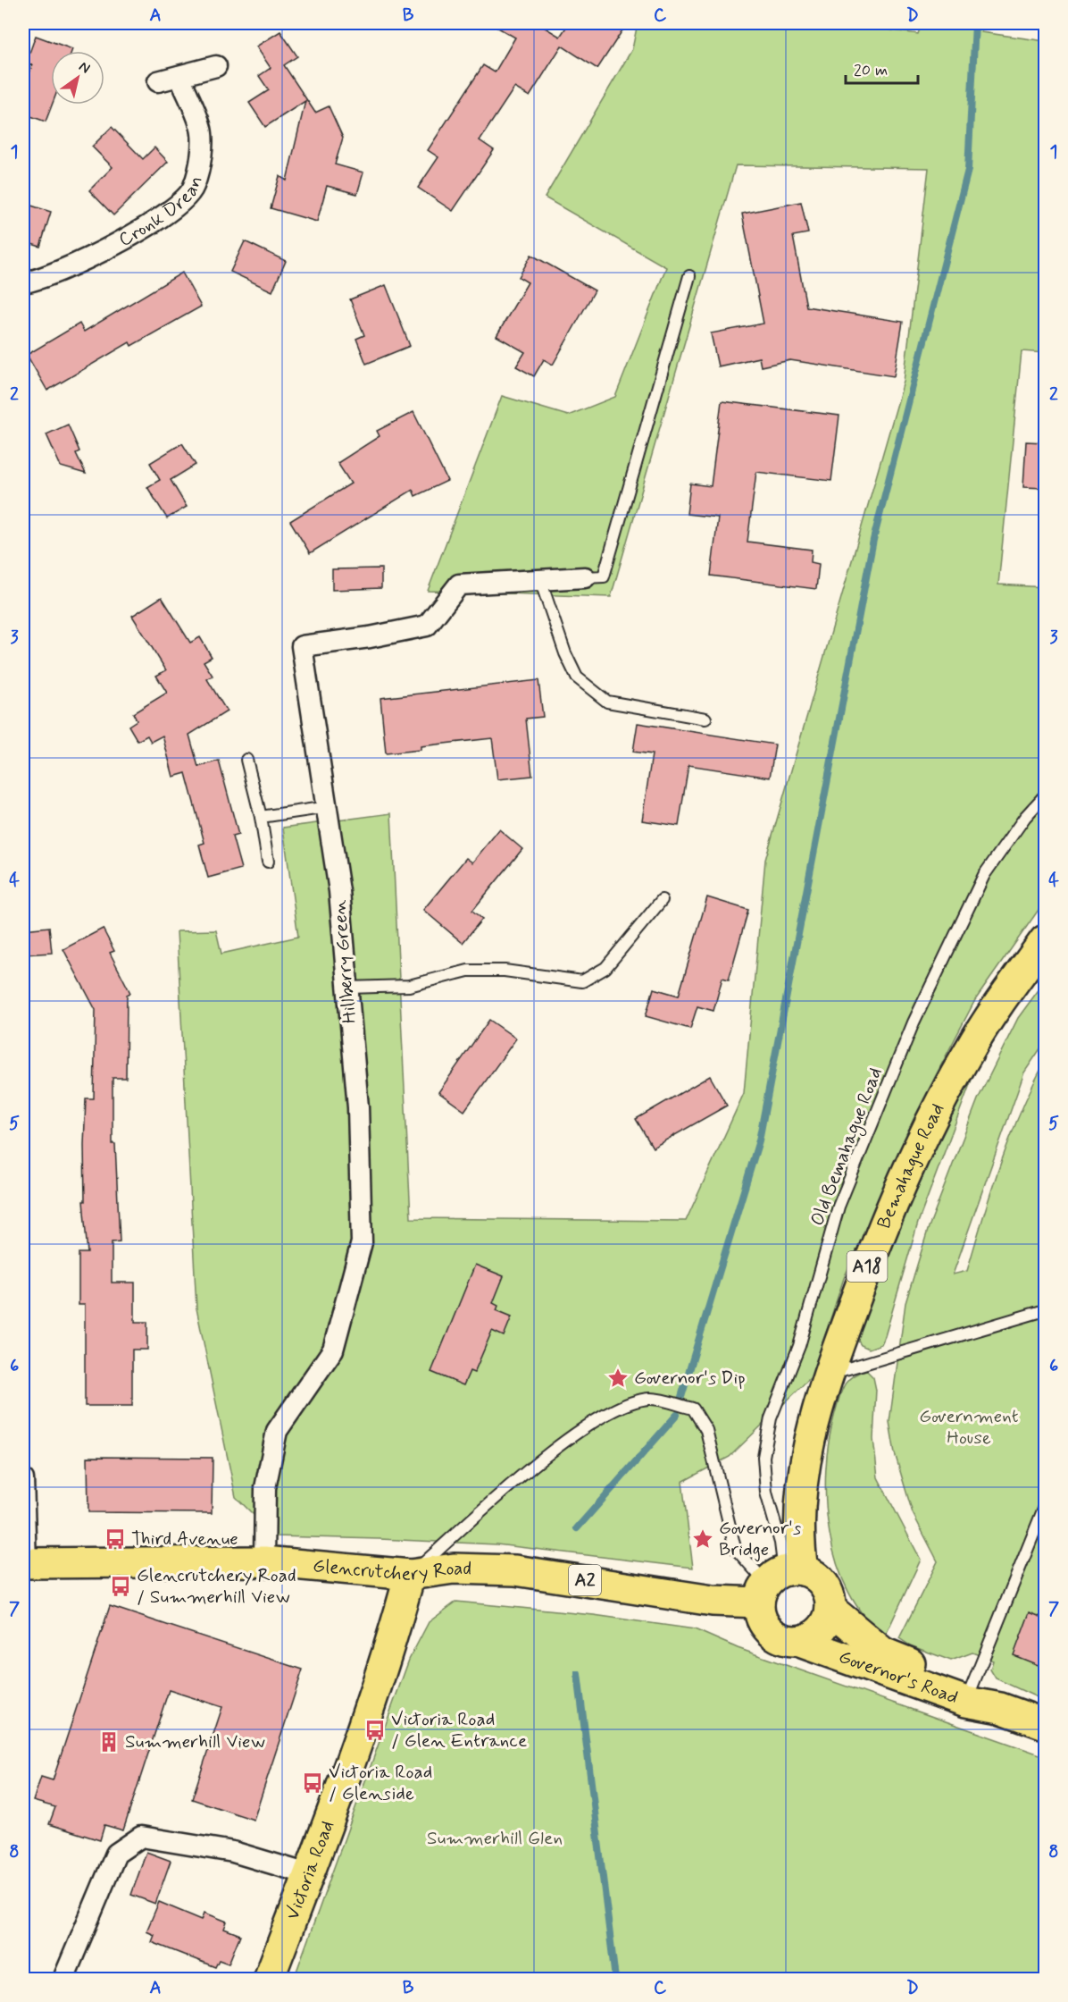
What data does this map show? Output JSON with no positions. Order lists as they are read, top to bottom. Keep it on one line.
{"streets":{"main road":["Bemahague Road","A18","Glencrutchery Road","A2","Governor's Road","Victoria Road"],"street":["Cronk Drean","Hillberry Green"],"lane":["Old Bemahague Road"]},"crossings":[["Hillberry Green","Glencrutchery Road"],["Old Bemahague Road","Bemahague Road"],["Old Bemahague Road","Glencrutchery Road"],["Old Bemahague Road","Governor's Road"],["Bemahague Road","Glencrutchery Road"],["Bemahague Road","Governor's Road"],["Glencrutchery Road","Governor's Road"],["Glencrutchery Road","Victoria Road"]],"parks":["Government House","Summerhill Glen"],"places":{"place":["Governor's Dip","Governor's Bridge"],"bus stop":["Third Avenue","Glencrutchery Road / Summerhill View","Victoria Road / Glen Entrance","Victoria Road / Glenside"],"building":["Summerhill View"]},"scale_bar":"20 m","north":"top right","grid":{"columns":["A","B","C","D"],"rows":["1","2","3","4","5","6","7","8"]}}
